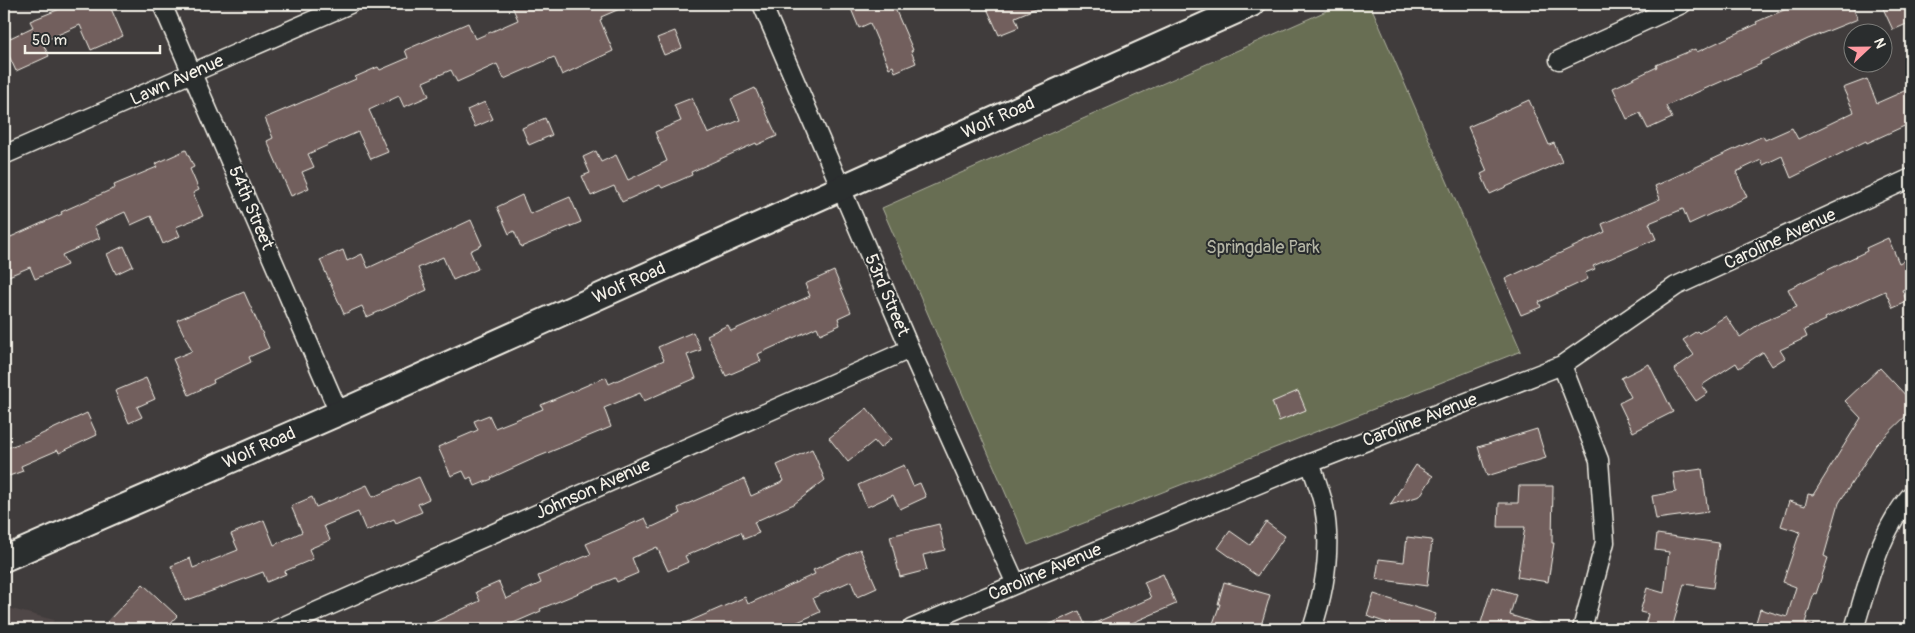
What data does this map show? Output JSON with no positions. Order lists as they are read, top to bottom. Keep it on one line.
{"streets":{"main road":["Wolf Road"],"street":["Lawn Avenue","54th Street","Caroline Avenue","53rd Street","Johnson Avenue"]},"crossings":[["Lawn Avenue","54th Street"],["Wolf Road","54th Street"],["Wolf Road","53rd Street"],["Caroline Avenue","53rd Street"],["53rd Street","Johnson Avenue"]],"parks":["Springdale Park"],"scale_bar":"50 m","north":"right"}
